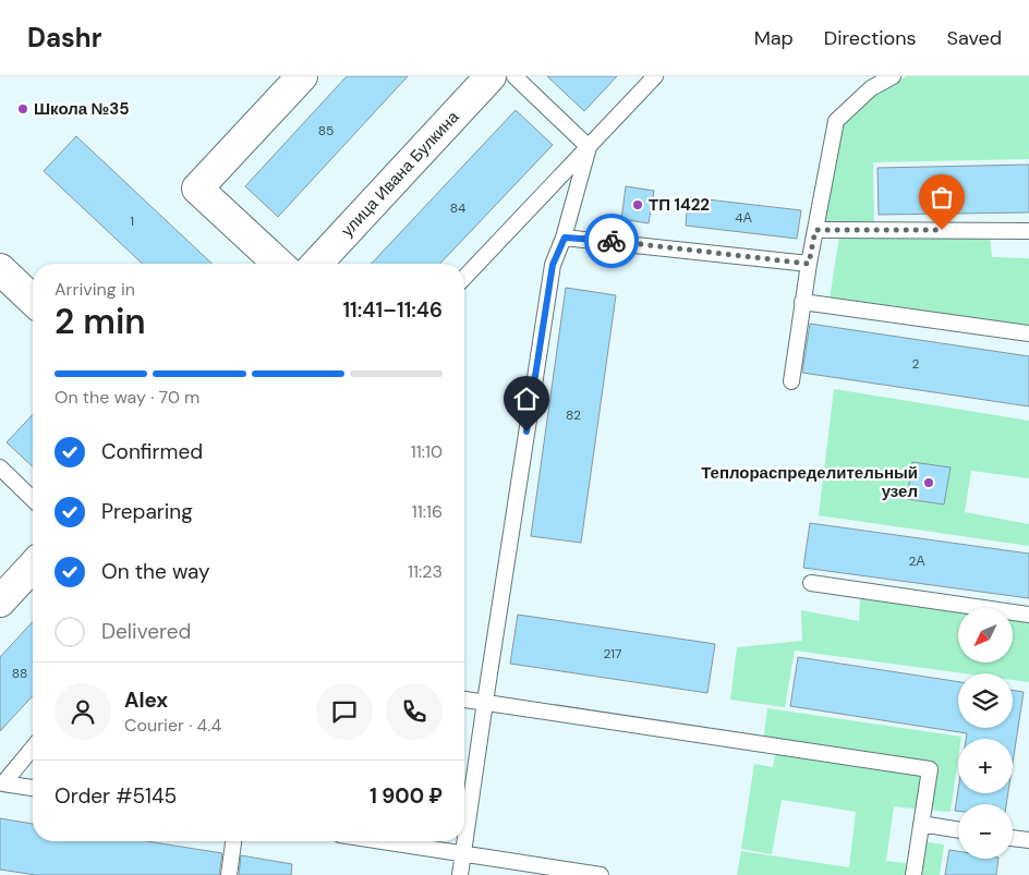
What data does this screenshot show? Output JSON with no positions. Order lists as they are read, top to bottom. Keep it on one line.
{"streets":{"street":["улица Ивана Булкина"]},"places":["Школа №35","ТП 1422","Теплораспределительный узел"],"house_numbers":["85","84","4А","1","2","82","2А","217","88"],"north":"bottom left","page":{"header":"Dashr","nav":["Map","Directions","Saved"],"heading":["2 min","Arriving in","11:41–11:46"],"panel":["Alex","Courier · 4.4","Order #5145","1 900 ₽"],"bar":"On the way · 70 m","list":[["Confirmed","11:10"],["Preparing","11:16"],["On the way","11:23"],"Delivered"],"map_buttons":["+","−"]}}
